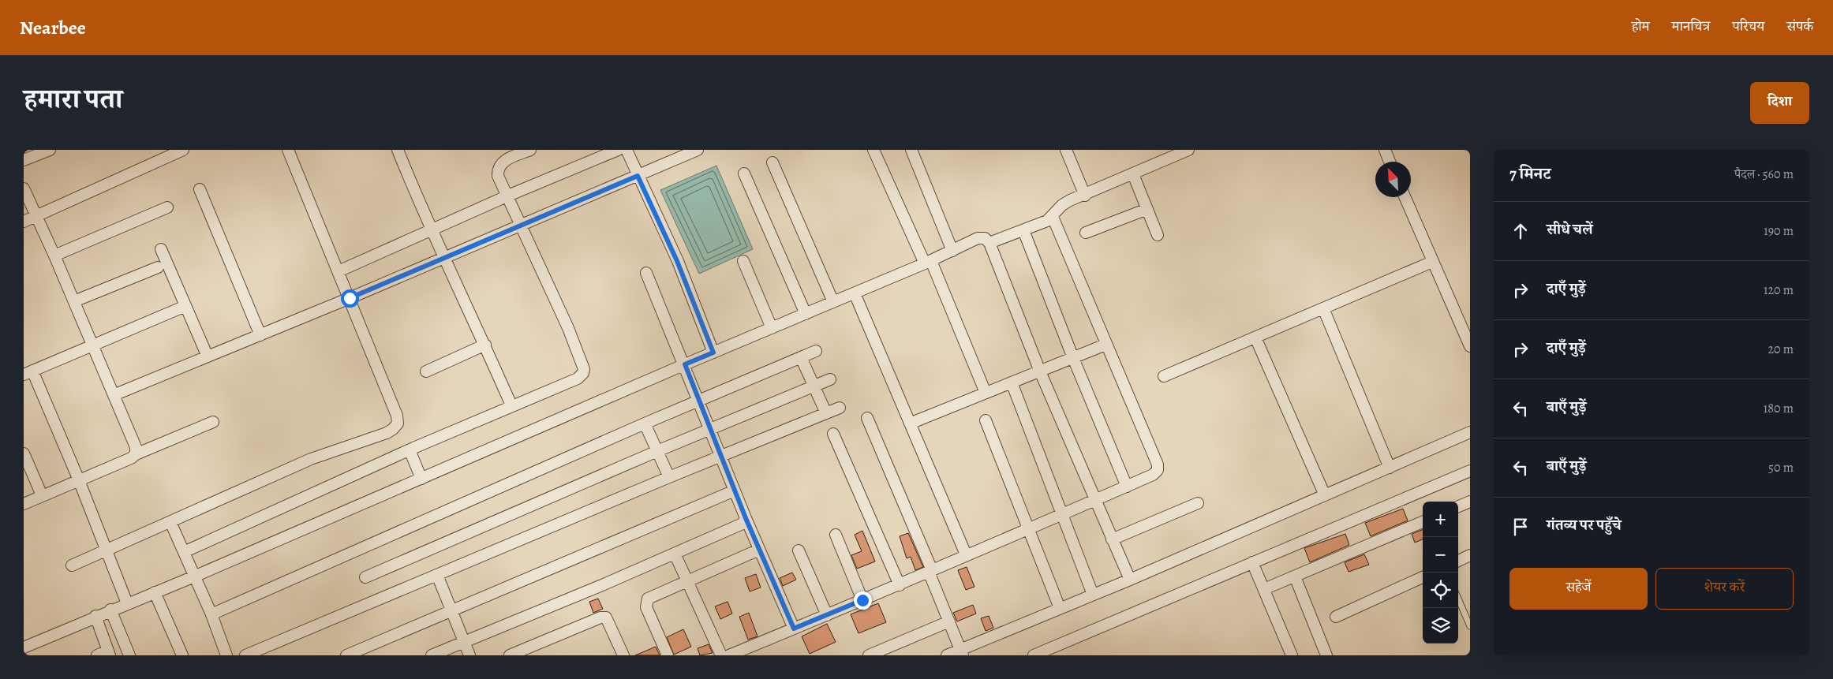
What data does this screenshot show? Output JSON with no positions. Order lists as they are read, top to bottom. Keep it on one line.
{"north":"top left","page":{"header":"Nearbee","nav":["होम","मानचित्र","परिचय","संपर्क"],"title":"हमारा पता","buttons":["दिशा",["सहेजें","शेयर करें"]],"heading":["7 मिनट","पैदल · 560 m"],"list":[["सीधे चलें","190 m"],["दाएँ मुड़ें","120 m"],["दाएँ मुड़ें","20 m"],["बाएँ मुड़ें","180 m"],["बाएँ मुड़ें","50 m"],"गंतव्य पर पहुँचे"],"map_buttons":["+","−"]}}
